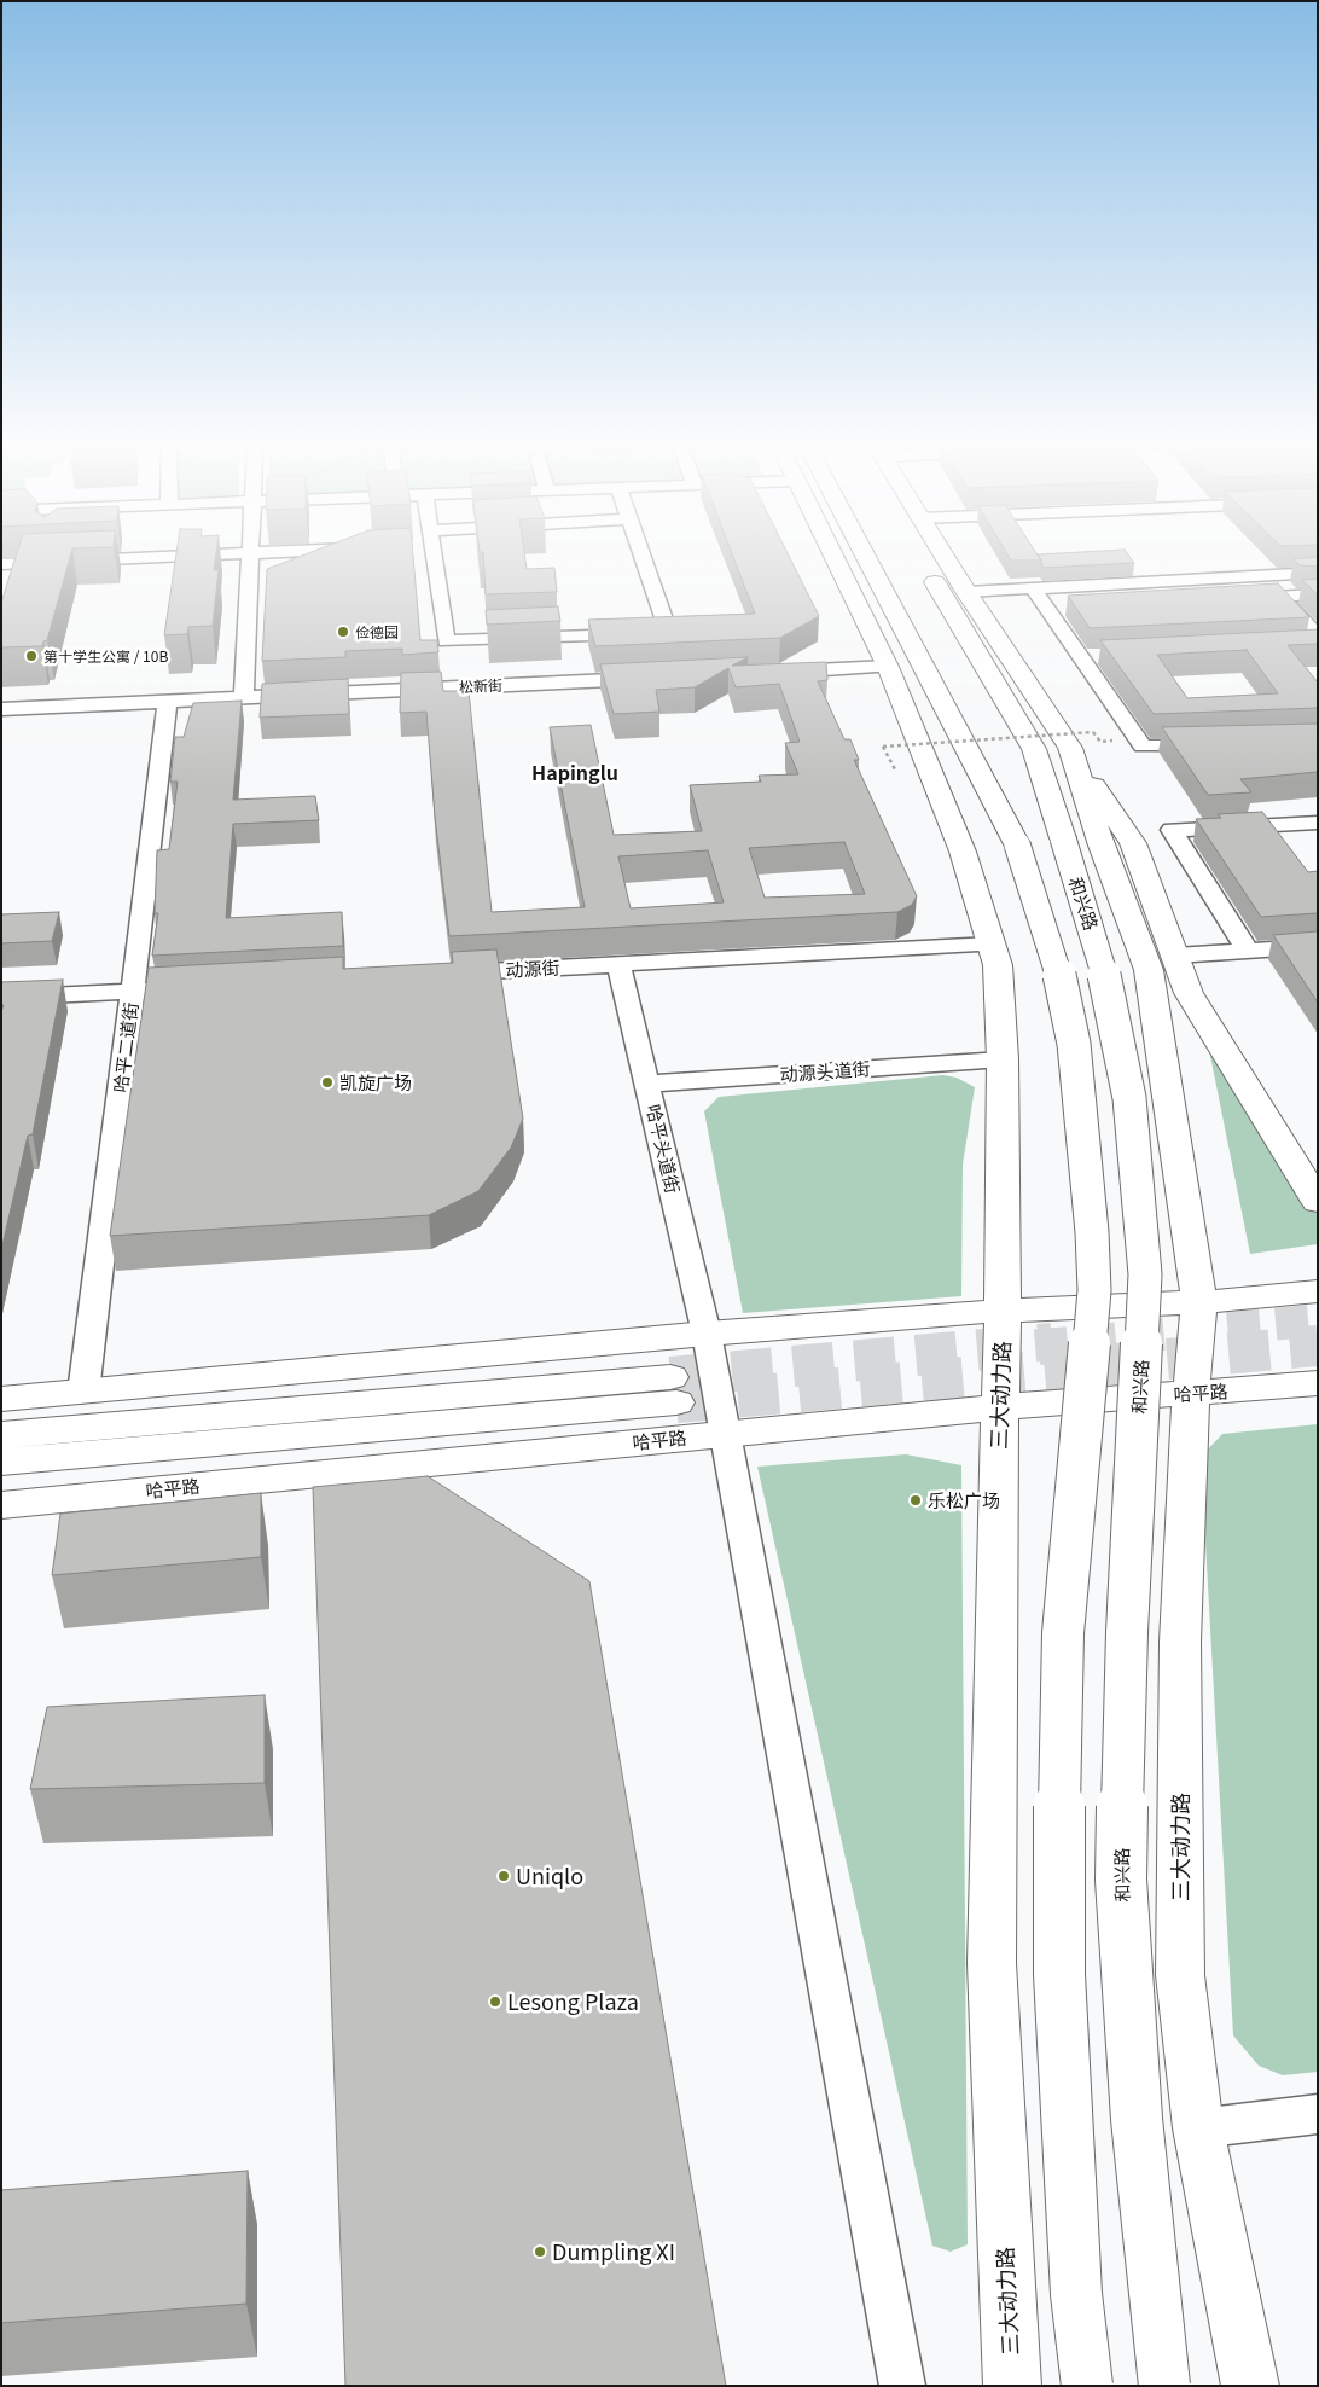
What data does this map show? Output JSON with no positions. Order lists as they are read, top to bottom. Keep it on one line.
{"streets":{"highway":["和兴路","哈平路","三大动力路"],"street":["松新街","动源街","哈平二道街","动源头道街","哈平头道街"]},"crossings":[["松新街","哈平二道街"],["和兴路","三大动力路"],["动源街","哈平头道街"],["动源头道街","哈平头道街"],["哈平头道街","哈平路"],["哈平路","三大动力路"]],"districts":["Hapinglu"],"places":["俭德园","第十学生公寓 / 10B","凯旋广场","乐松广场","Uniqlo","Lesong Plaza","Dumpling XI"]}
